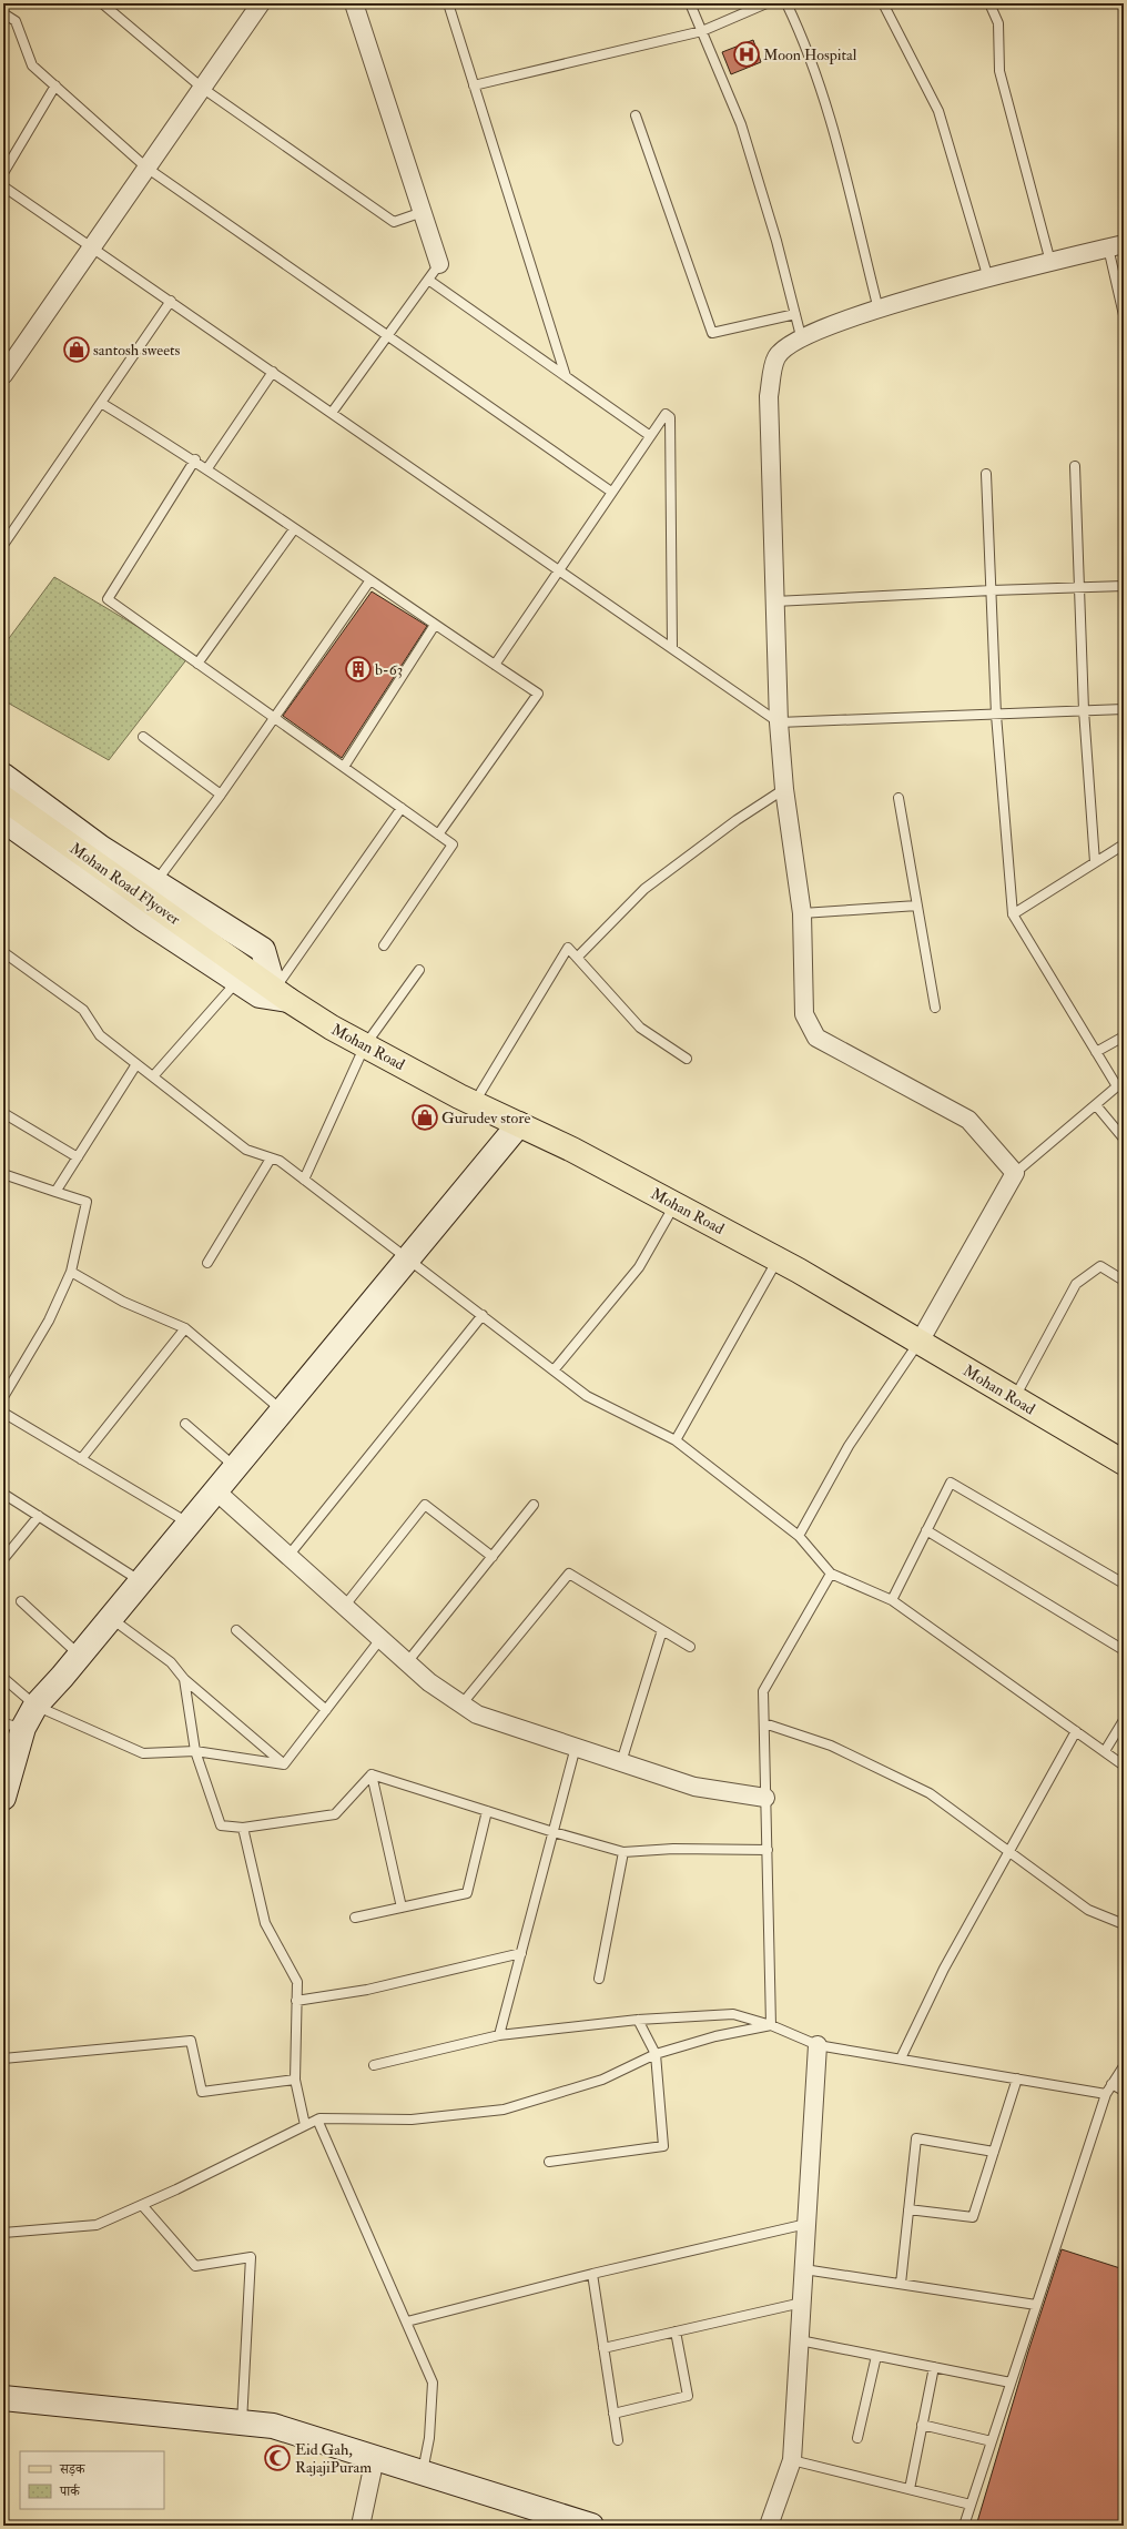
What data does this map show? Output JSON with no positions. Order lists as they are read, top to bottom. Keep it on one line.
{"streets":{"main road":["Mohan Road Flyover","Mohan Road"]},"crossings":[["Mohan Road Flyover","Mohan Road"]],"places":{"hospital":["Moon Hospital"],"shop":["santosh sweets","Gurudev store"],"building":["b-63"],"mosque":["Eid Gah, RajajiPuram"]},"legend":["सड़क","पार्क"]}
